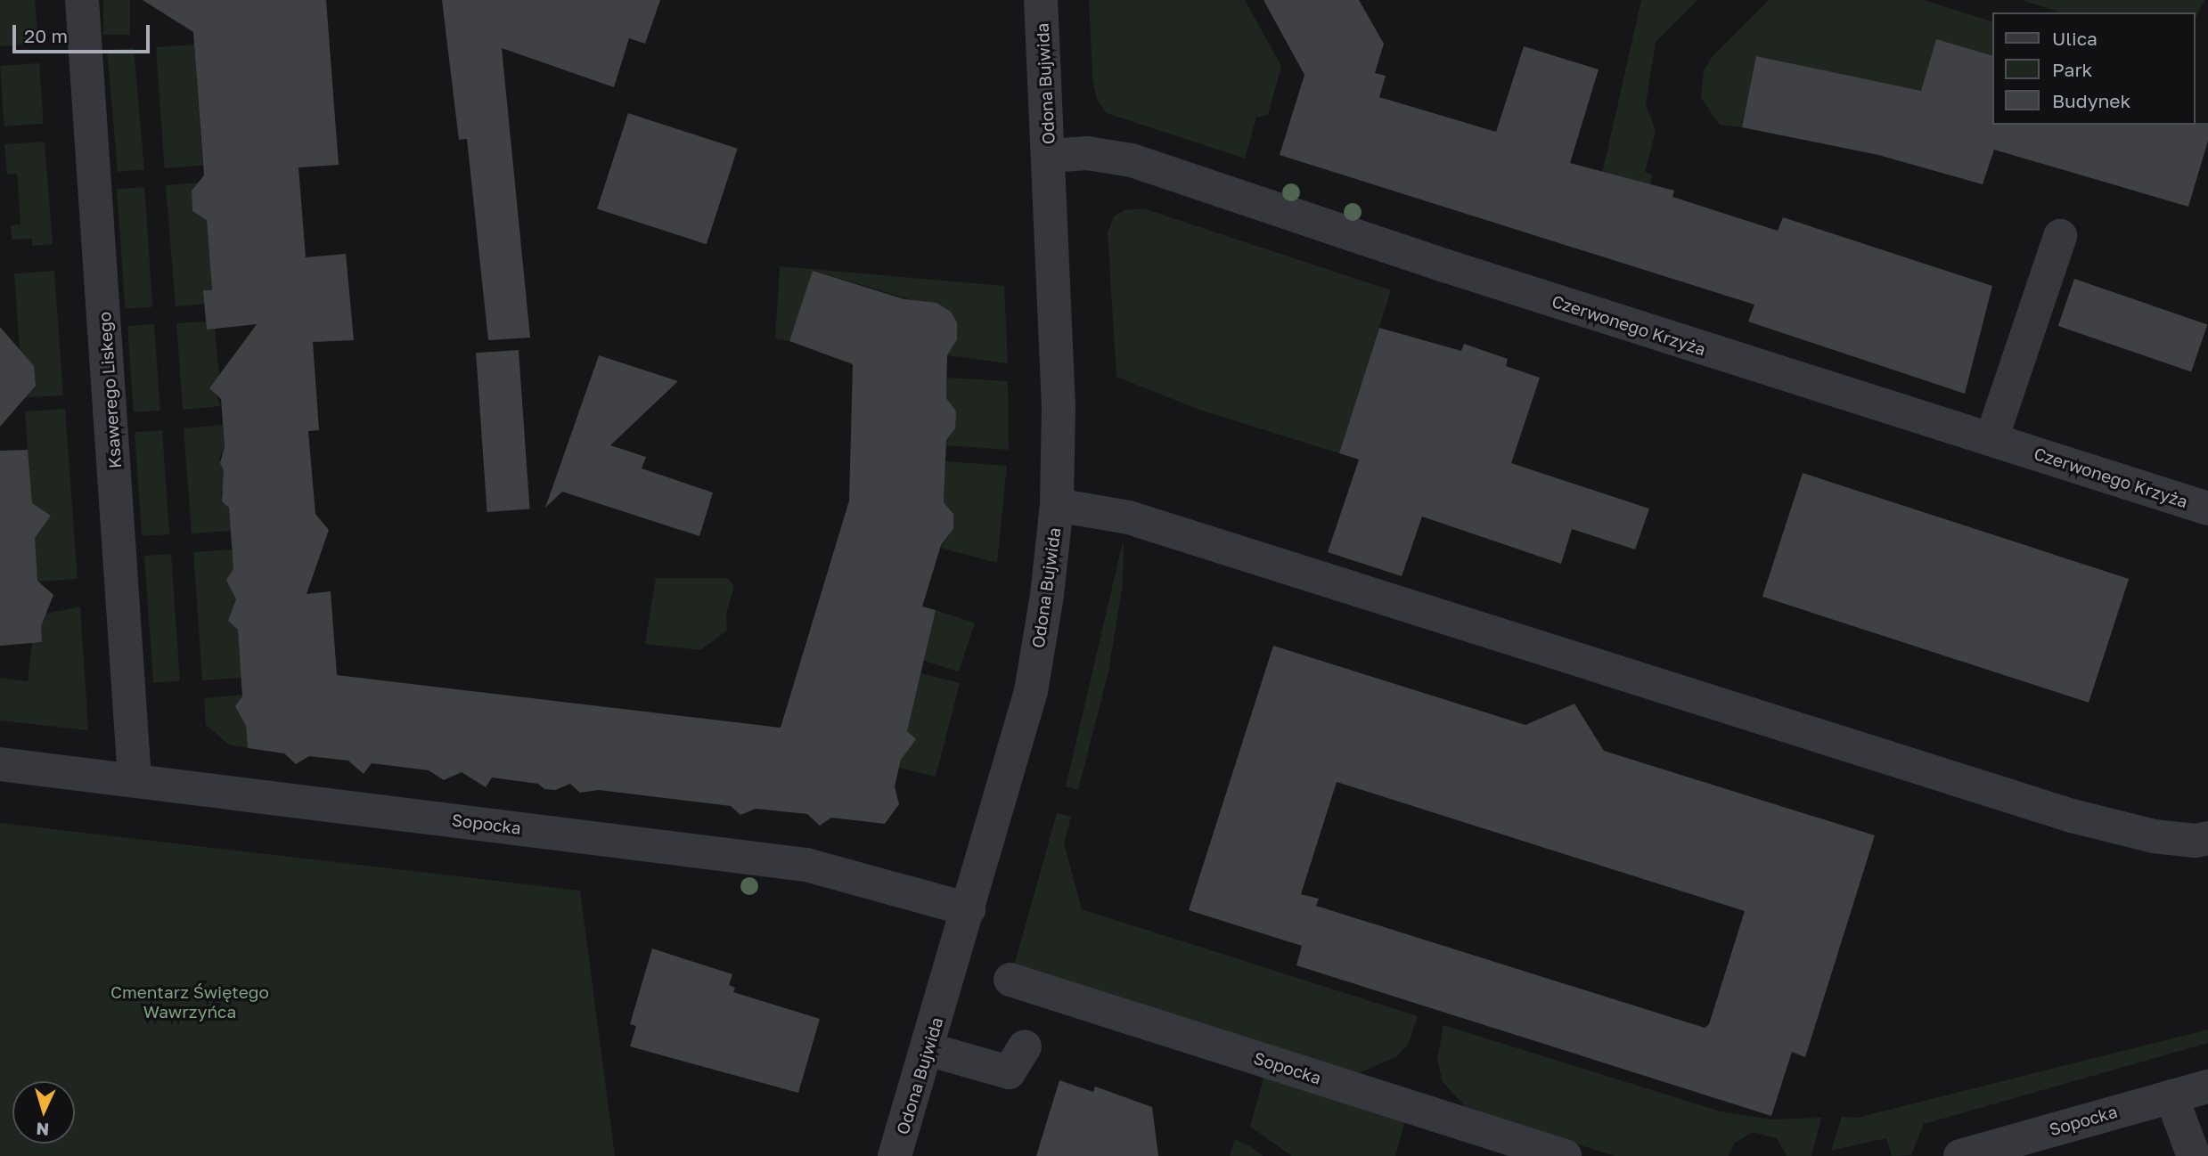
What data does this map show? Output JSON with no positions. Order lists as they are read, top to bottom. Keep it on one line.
{"streets":{"street":["Odona Bujwida","Czerwonego Krzyża","Ksawerego Liskego","Sopocka"]},"crossings":[["Odona Bujwida","Czerwonego Krzyża"],["Odona Bujwida","Sopocka"],["Ksawerego Liskego","Sopocka"]],"parks":["Cmentarz Świętego Wawrzyńca"],"legend":["Ulica","Park","Budynek"],"scale_bar":"20 m","north":"bottom"}
